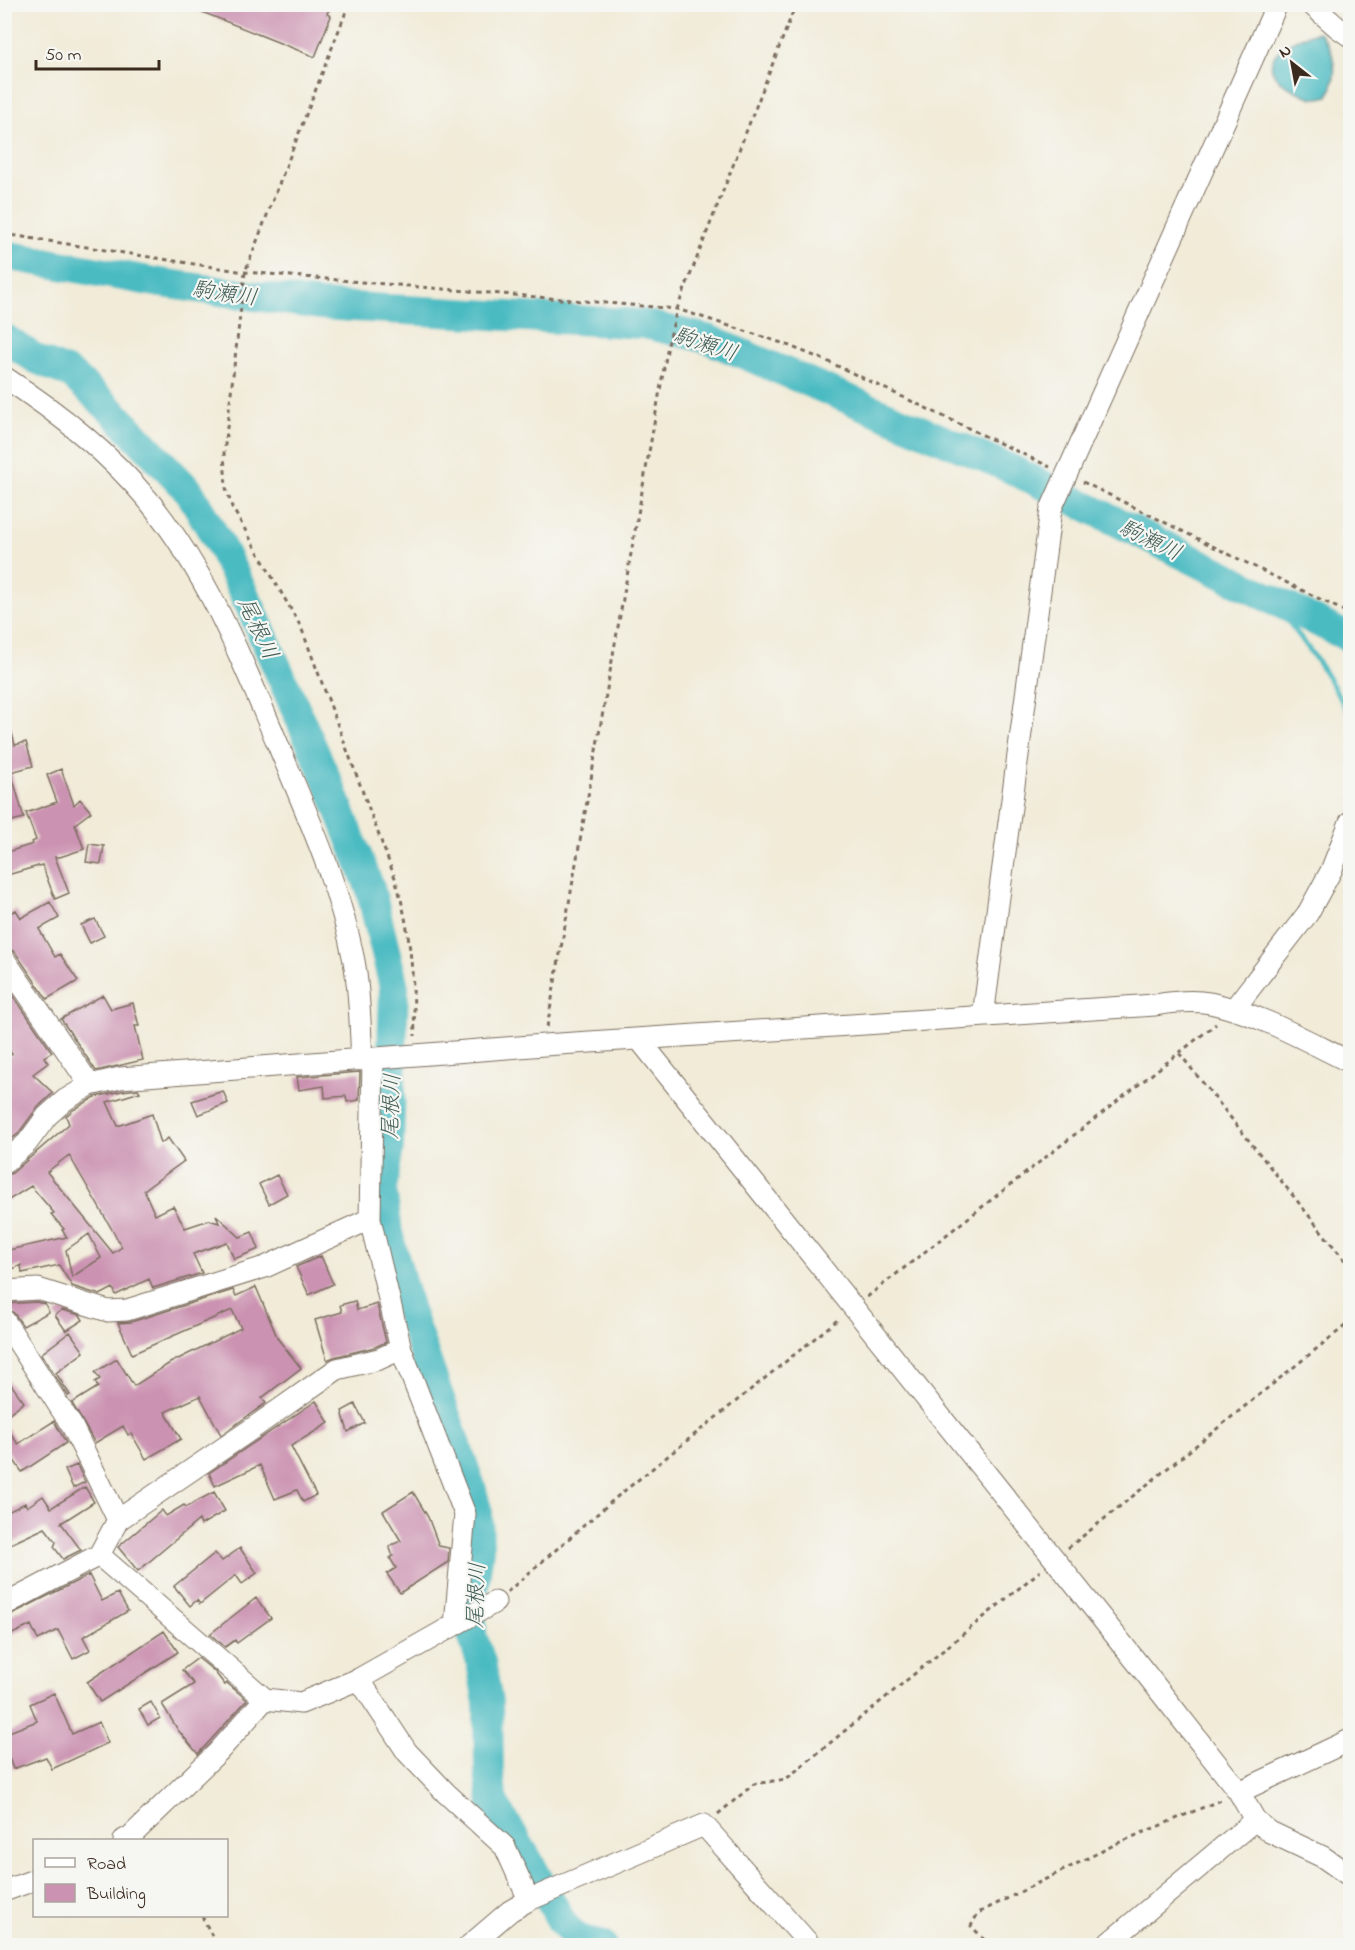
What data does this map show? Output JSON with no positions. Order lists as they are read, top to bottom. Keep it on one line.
{"water":["駒瀬川","尾根川"],"legend":["Road","Building"],"scale_bar":"50 m","north":"top left"}
